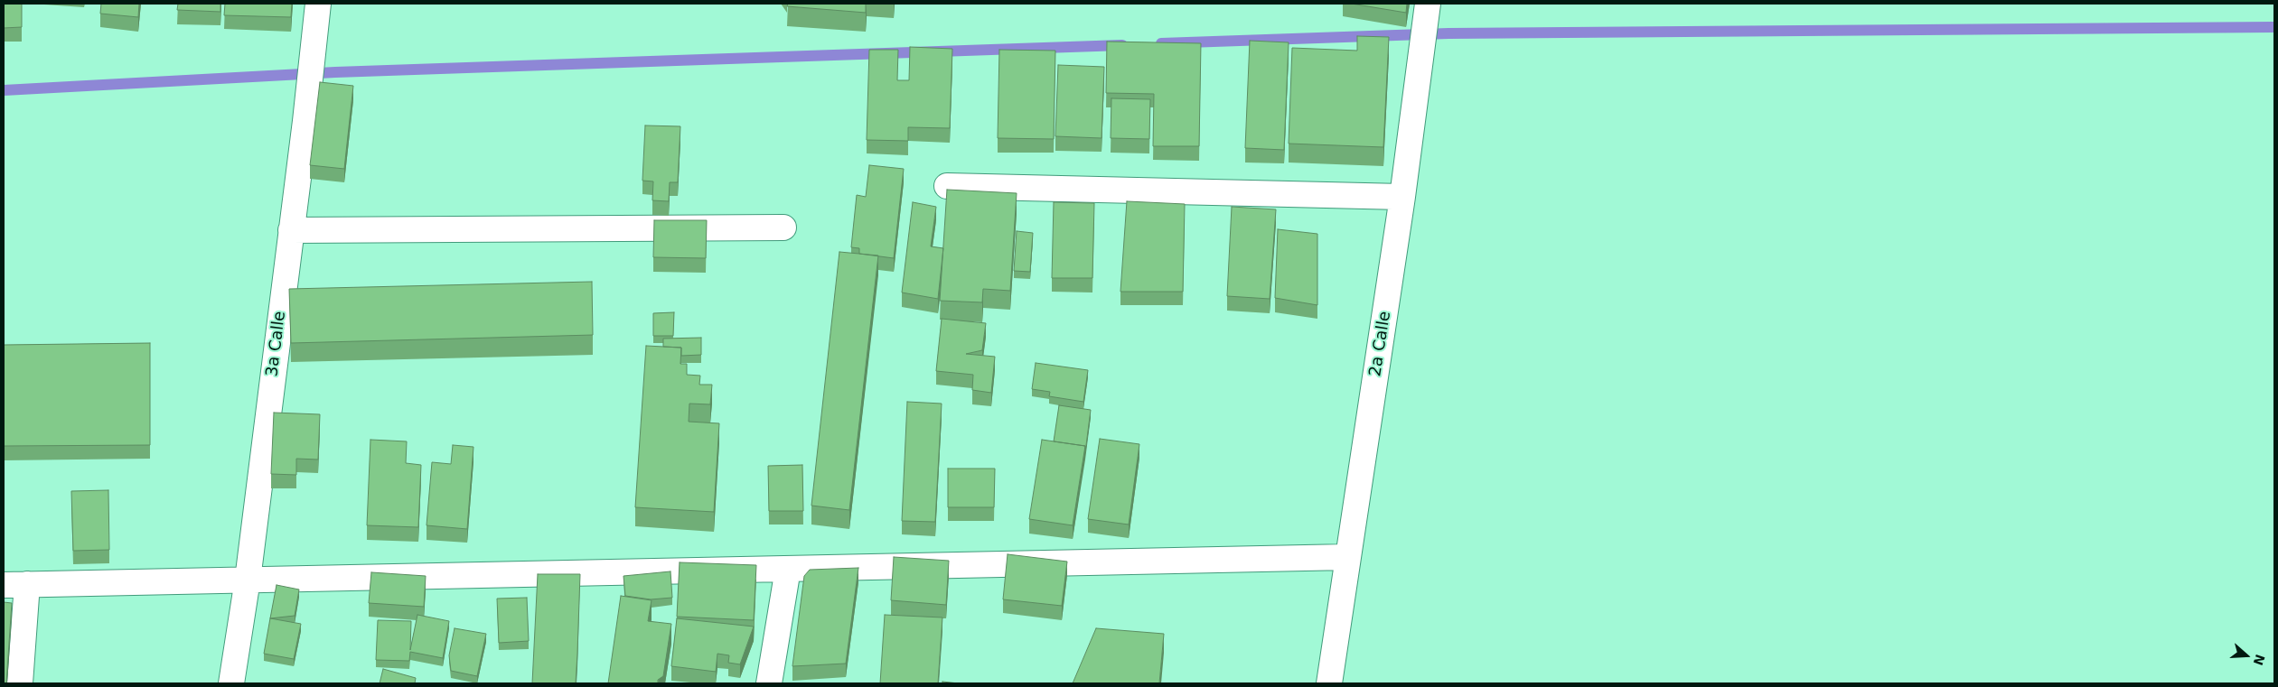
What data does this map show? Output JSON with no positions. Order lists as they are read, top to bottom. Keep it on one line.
{"streets":{"street":["3a Calle","2a Calle"]},"north":"right"}
